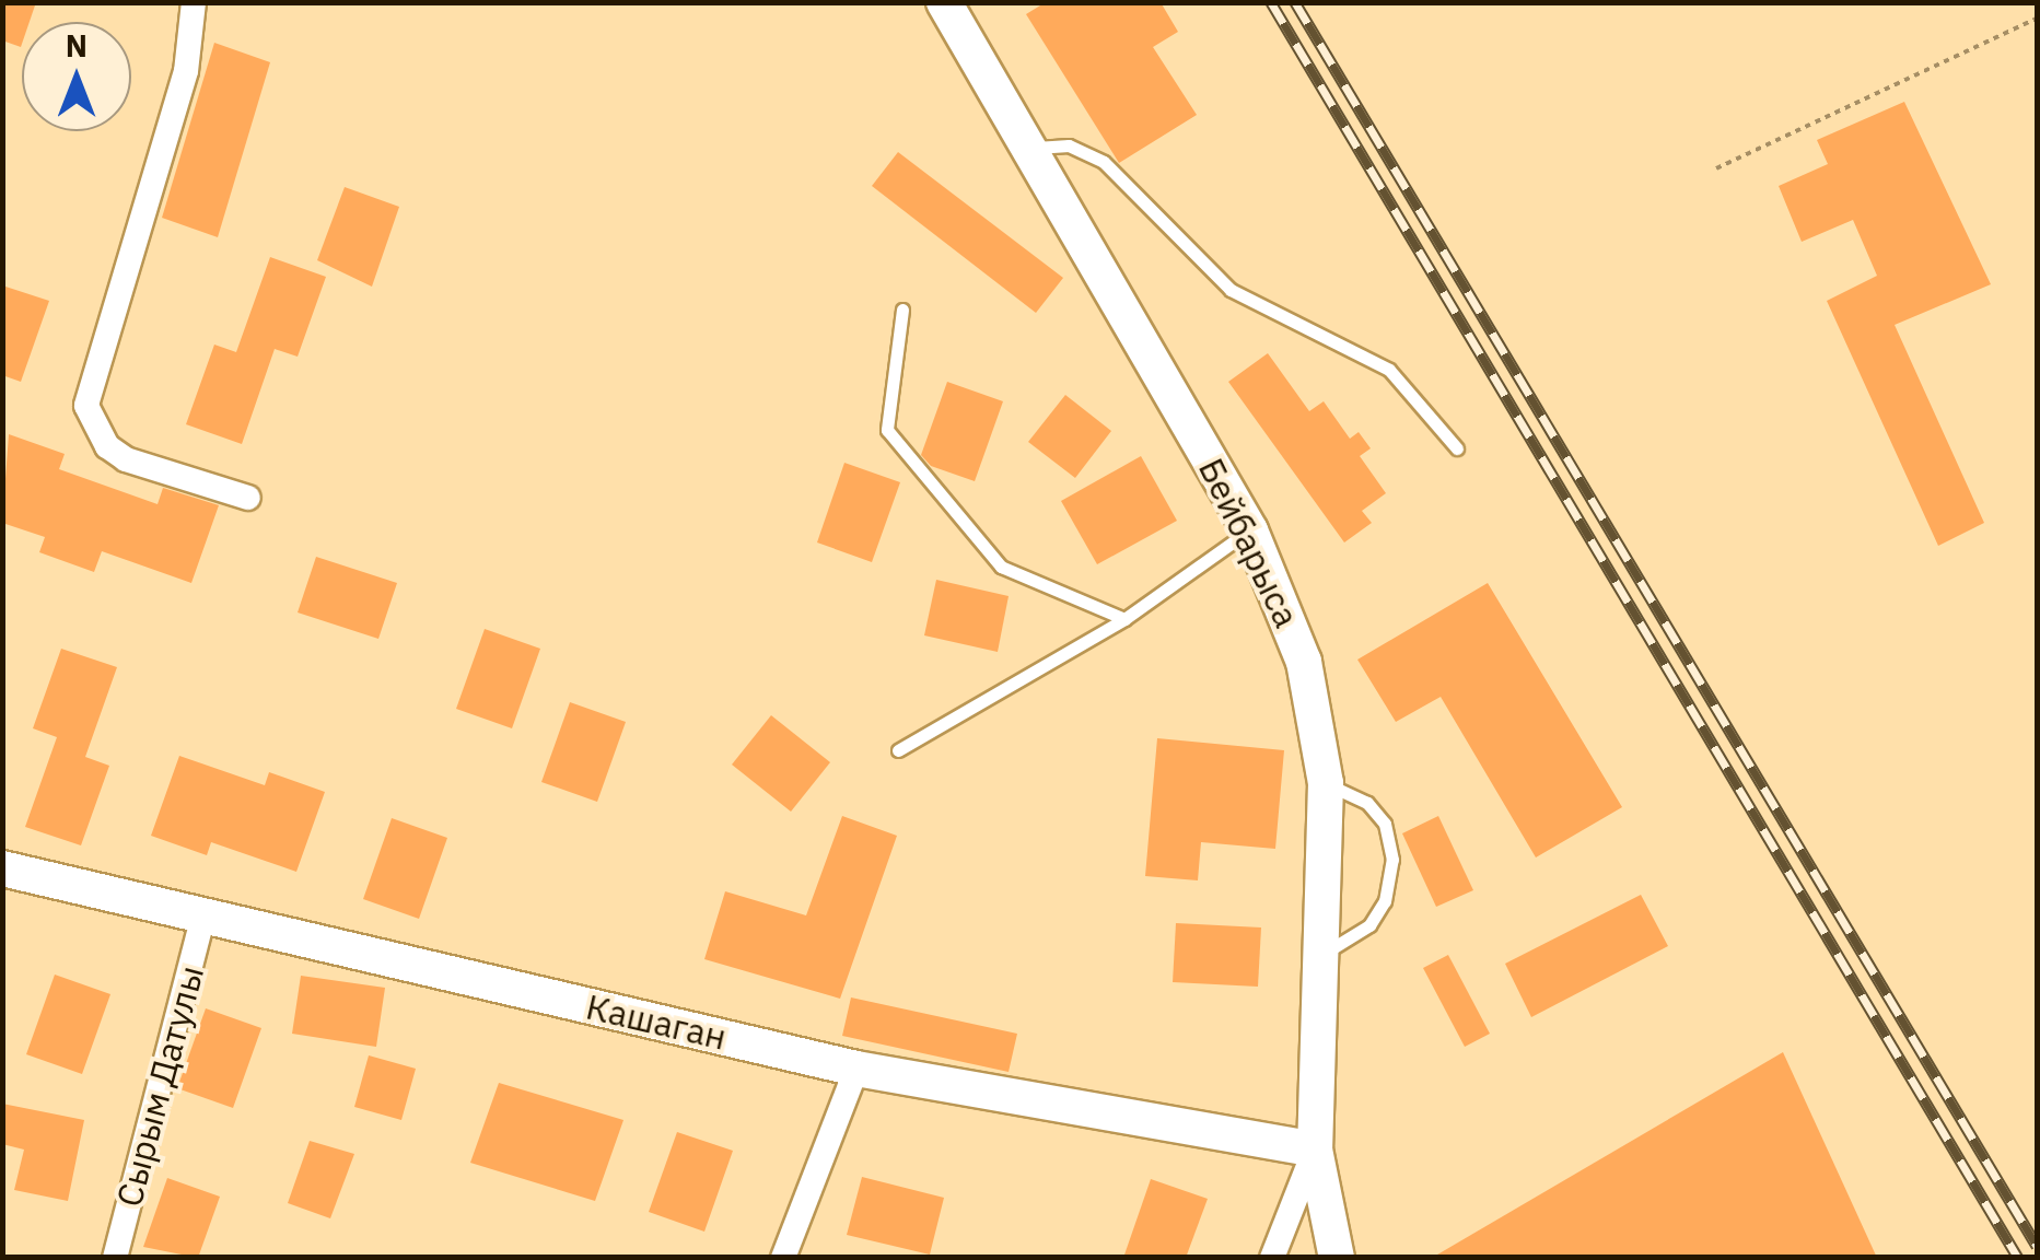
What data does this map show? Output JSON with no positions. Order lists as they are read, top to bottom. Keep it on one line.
{"streets":{"street":["Бейбарыса","Кашаган","Сырым Датулы"]},"crossings":[["Бейбарыса","Кашаган"],["Кашаган","Сырым Датулы"]],"north":"top"}
